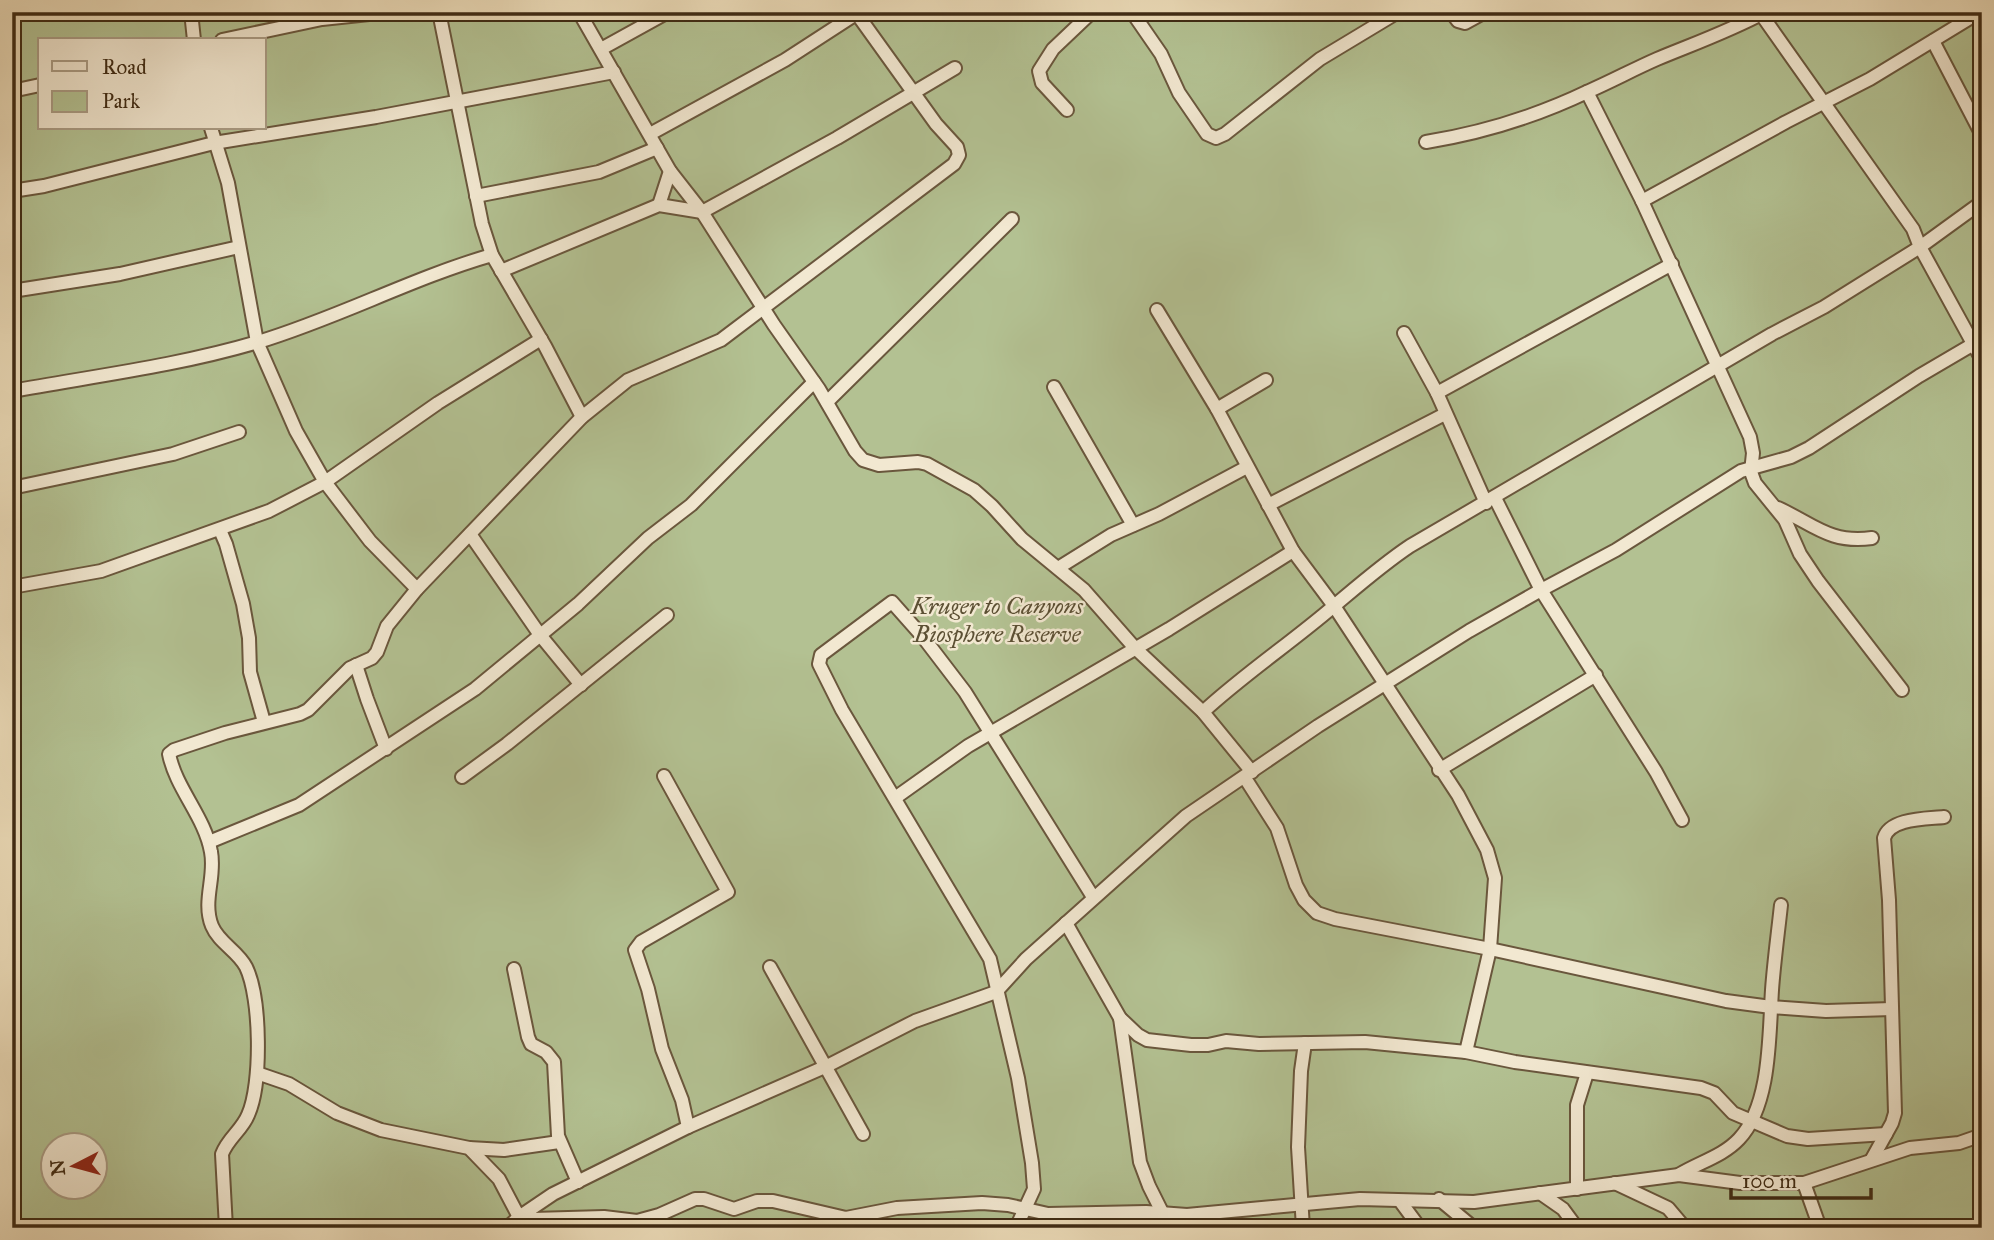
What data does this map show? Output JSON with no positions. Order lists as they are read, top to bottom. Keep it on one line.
{"parks":["Kruger to Canyons Biosphere Reserve"],"legend":["Road","Park"],"scale_bar":"100 m","north":"left"}
